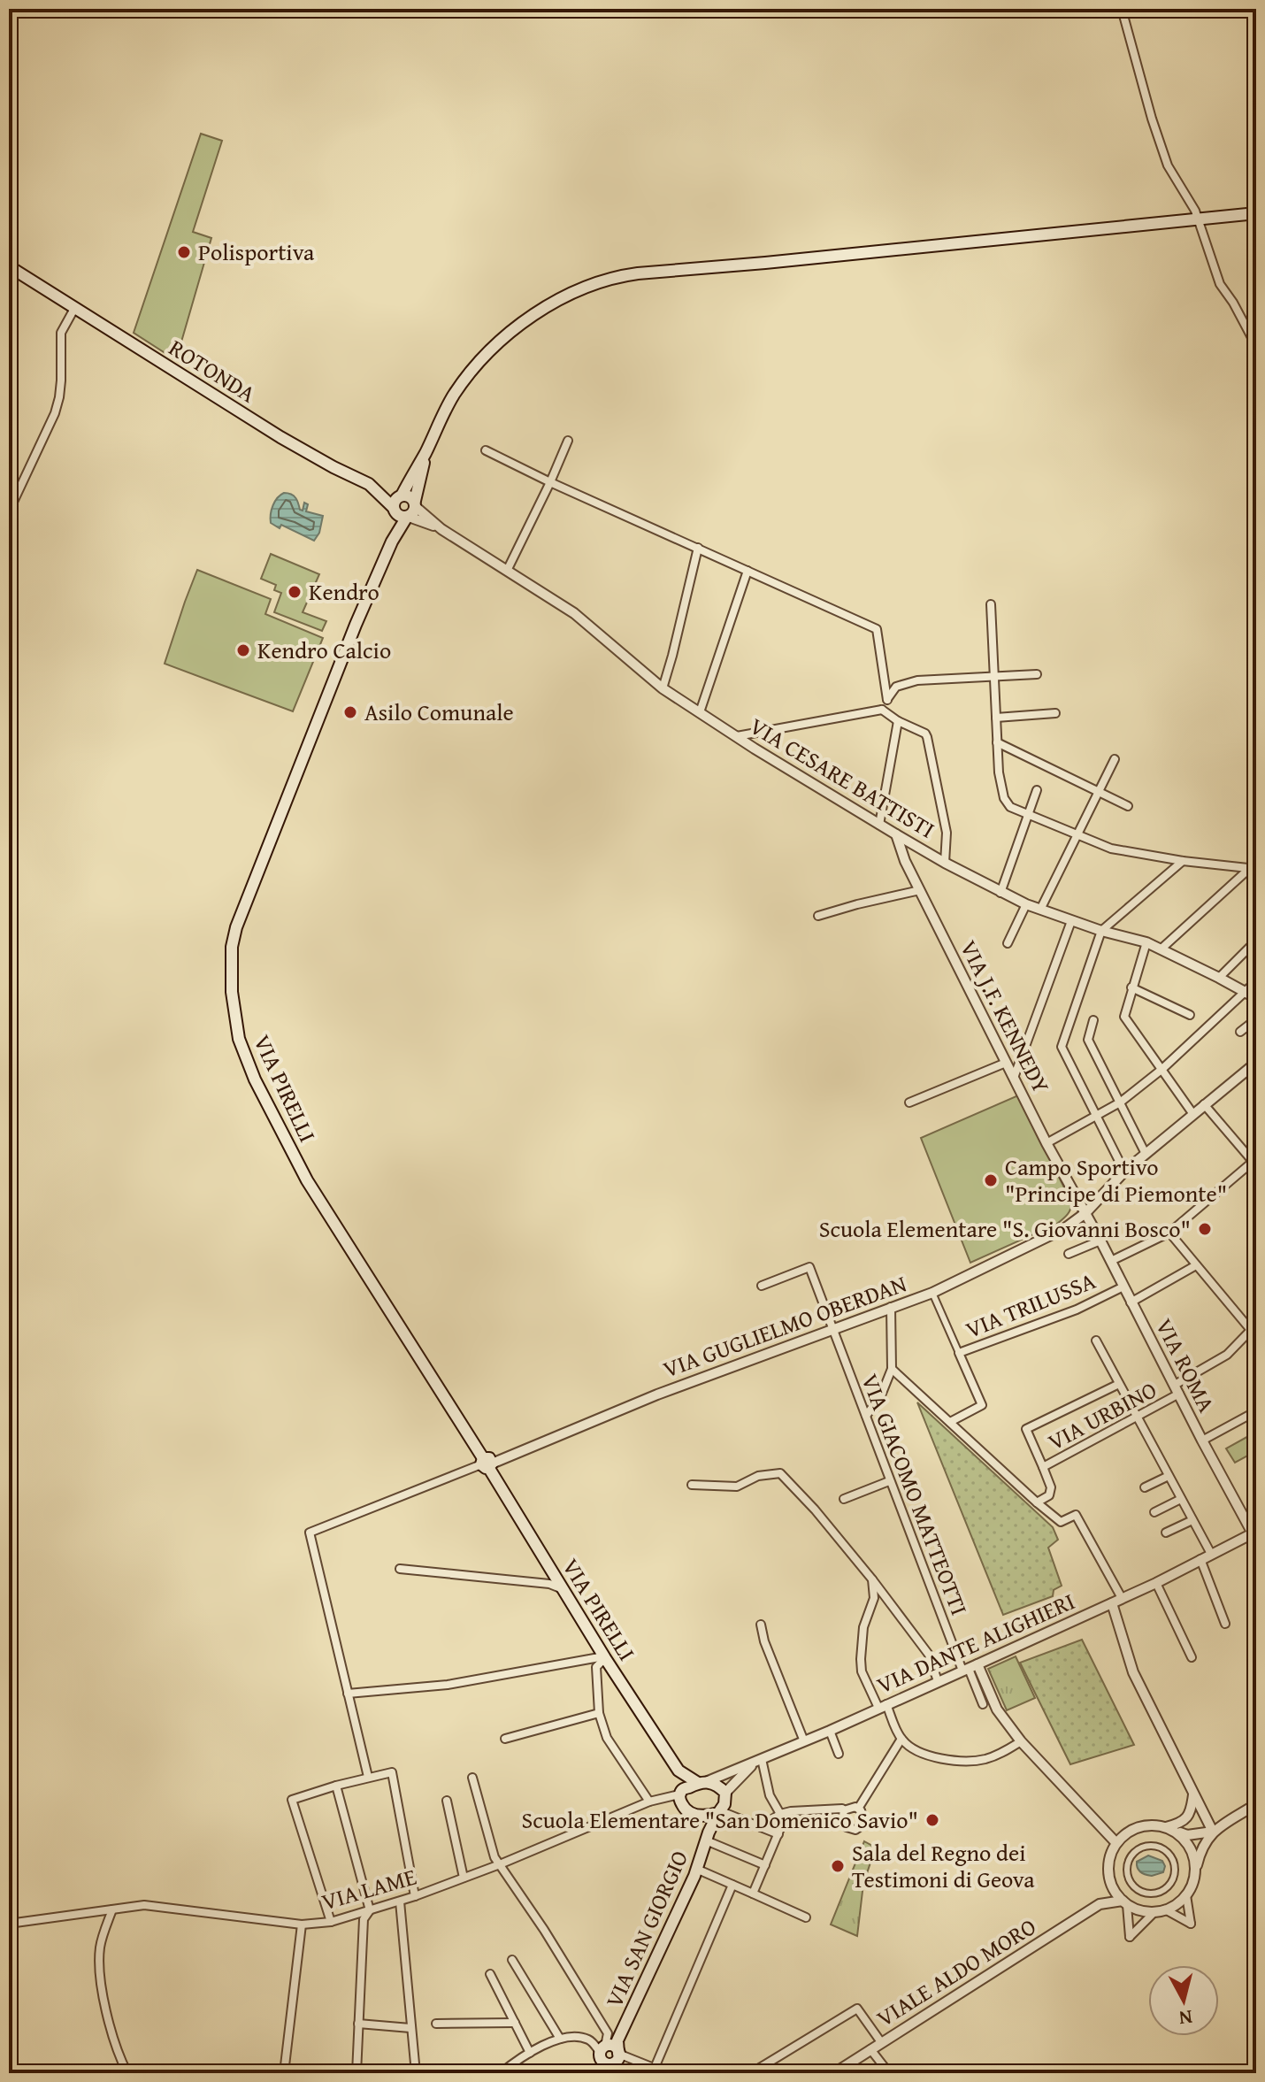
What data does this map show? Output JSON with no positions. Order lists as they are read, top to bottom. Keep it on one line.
{"streets":{"main road":["ROTONDA","VIA PIRELLI","VIA SAN GIORGIO"],"street":["VIA CESARE BATTISTI","VIA J.F. KENNEDY","VIA TRILUSSA","VIA GUGLIELMO OBERDAN","VIA ROMA","VIA URBINO","VIA GIACOMO MATTEOTTI","VIA DANTE ALIGHIERI","VIA LAME","VIALE ALDO MORO"]},"crossings":[["ROTONDA","VIA CESARE BATTISTI"],["ROTONDA","VIA PIRELLI"],["VIA CESARE BATTISTI","VIA J.F. KENNEDY"],["VIA CESARE BATTISTI","VIA PIRELLI"],["VIA J.F. KENNEDY","VIA GUGLIELMO OBERDAN"],["VIA J.F. KENNEDY","VIA ROMA"],["VIA PIRELLI","VIA GUGLIELMO OBERDAN"],["VIA PIRELLI","VIA DANTE ALIGHIERI"],["VIA PIRELLI","VIA LAME"],["VIA PIRELLI","VIA SAN GIORGIO"],["VIA TRILUSSA","VIA ROMA"],["VIA GUGLIELMO OBERDAN","VIA ROMA"],["VIA GUGLIELMO OBERDAN","VIA GIACOMO MATTEOTTI"],["VIA ROMA","VIA URBINO"],["VIA ROMA","VIA DANTE ALIGHIERI"],["VIA GIACOMO MATTEOTTI","VIA DANTE ALIGHIERI"],["VIA DANTE ALIGHIERI","VIA LAME"],["VIA DANTE ALIGHIERI","VIA SAN GIORGIO"],["VIA LAME","VIA SAN GIORGIO"]],"places":["Polisportiva","Kendro","Kendro Calcio","Asilo Comunale","Campo Sportivo \"Principe di Piemonte\"","Scuola Elementare \"S. Giovanni Bosco\"","Scuola Elementare \"San Domenico Savio\"","Sala del Regno dei Testimoni di Geova"],"north":"bottom"}
